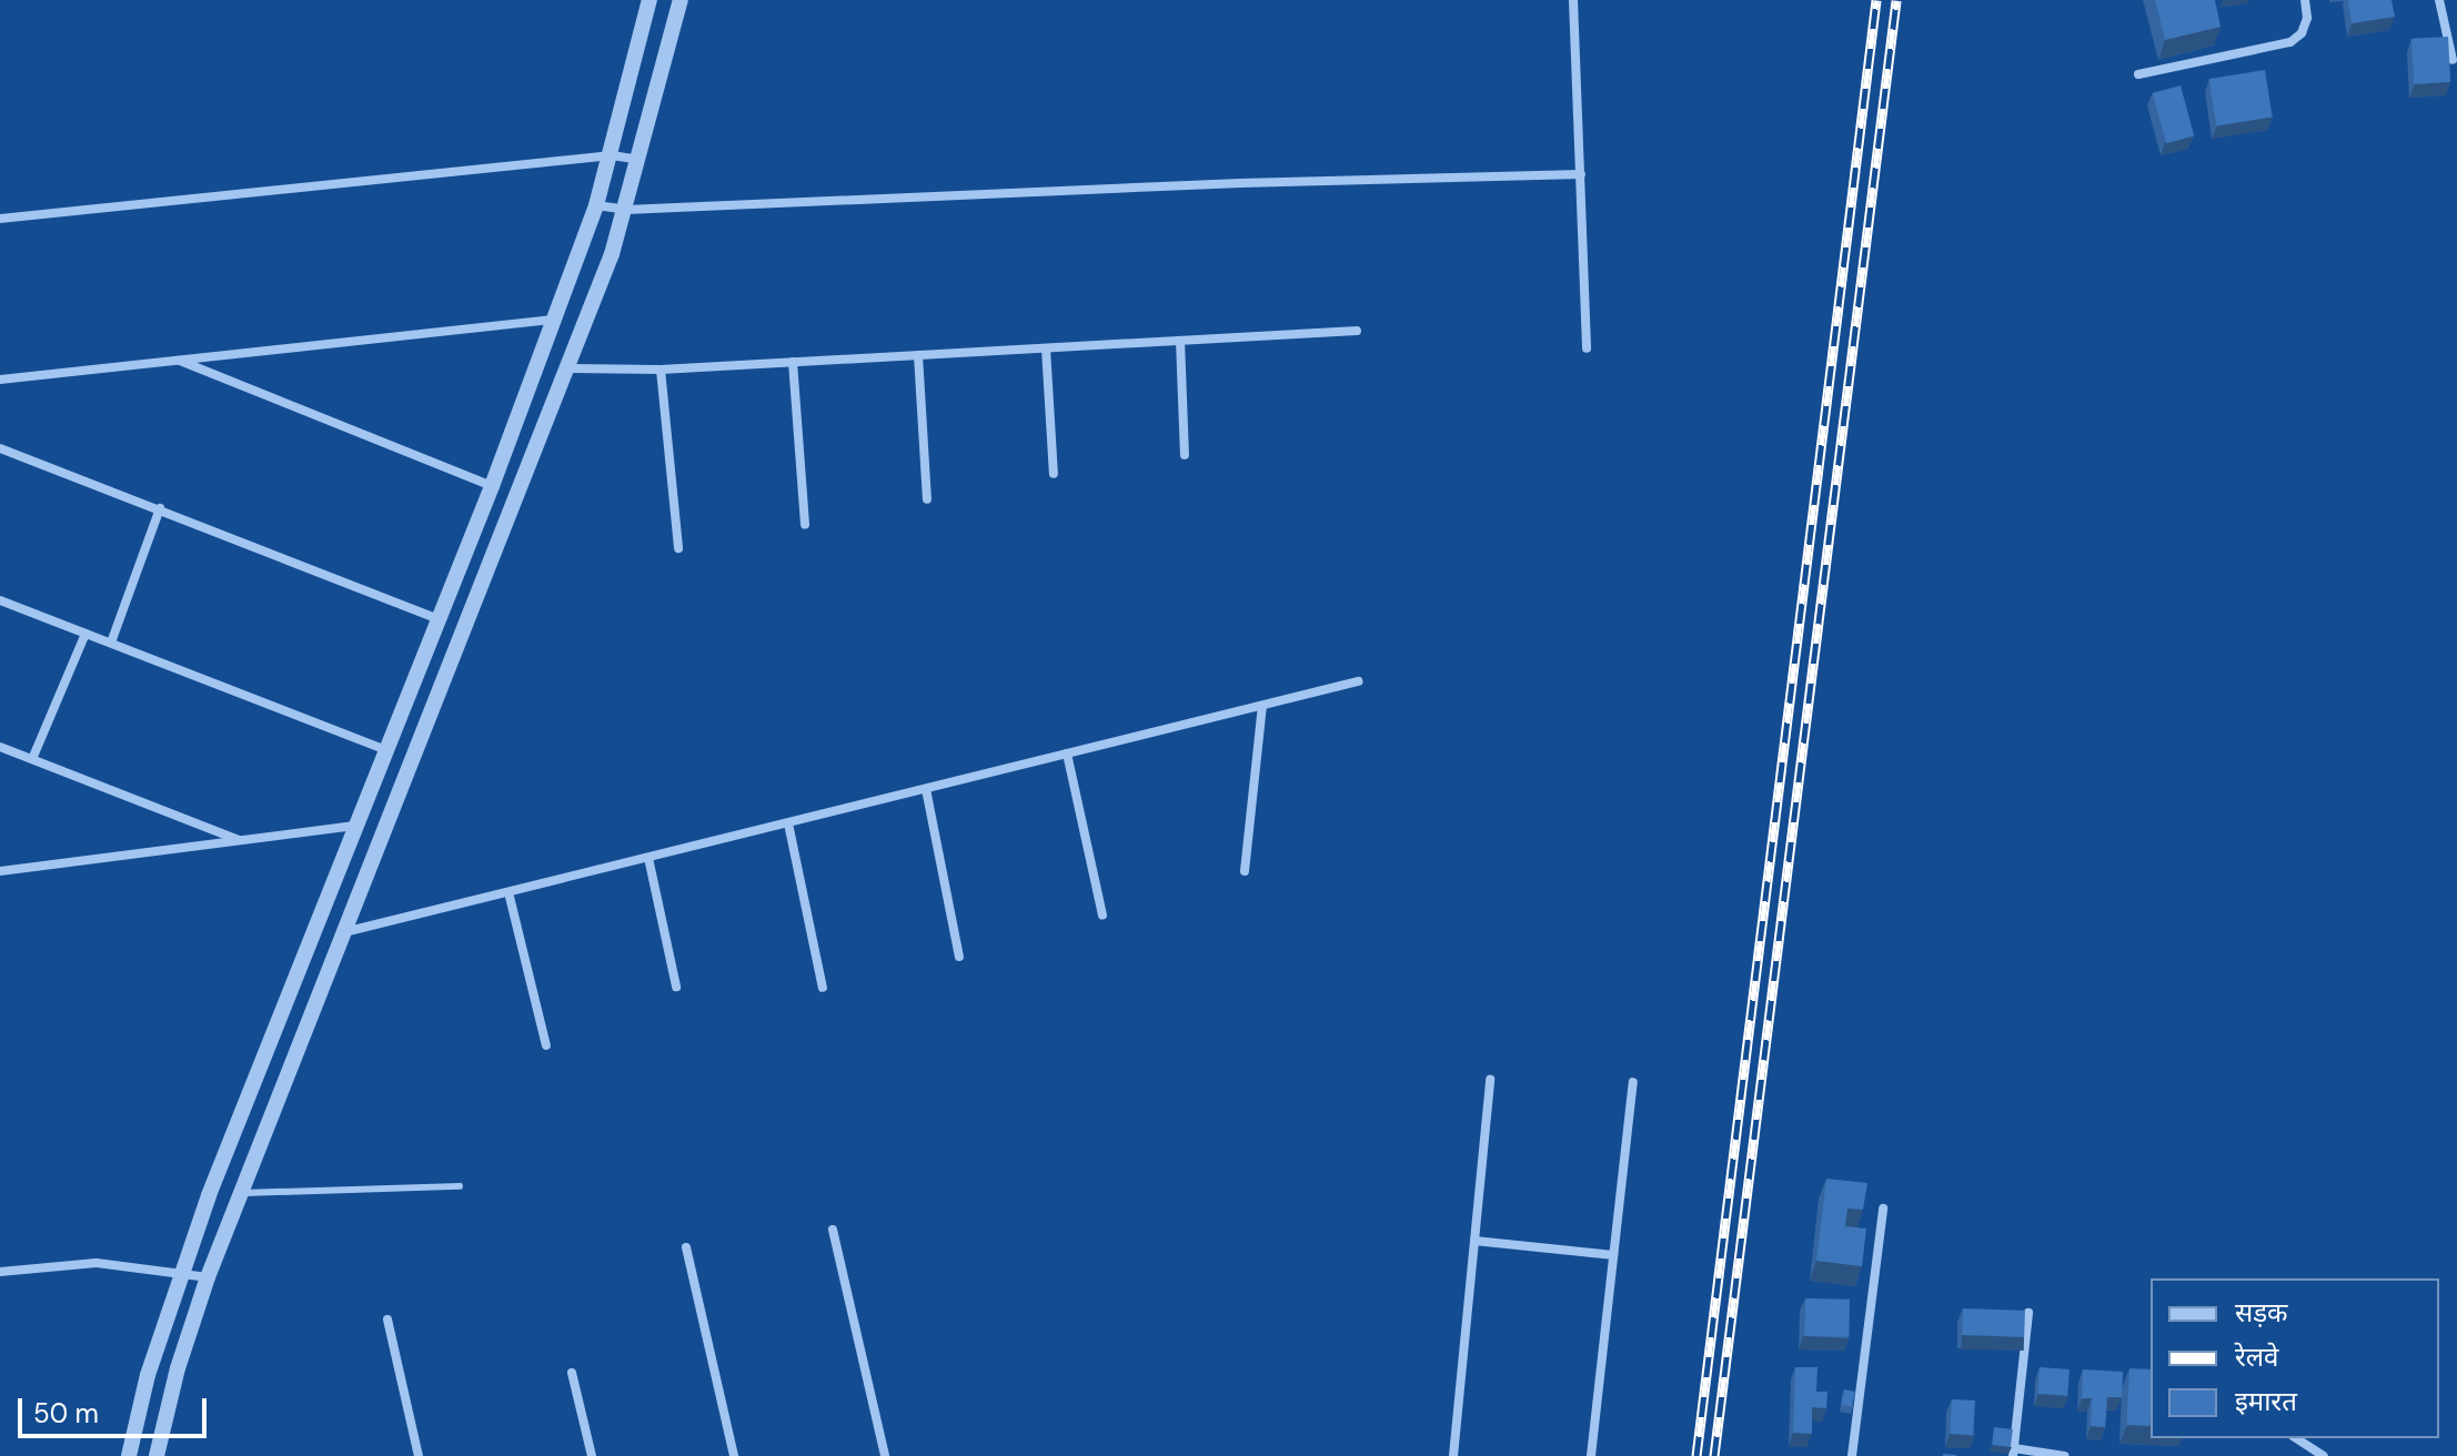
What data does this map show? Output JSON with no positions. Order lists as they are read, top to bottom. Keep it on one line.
{"legend":["सड़क","रेलवे","इमारत"],"scale_bar":"50 m"}
